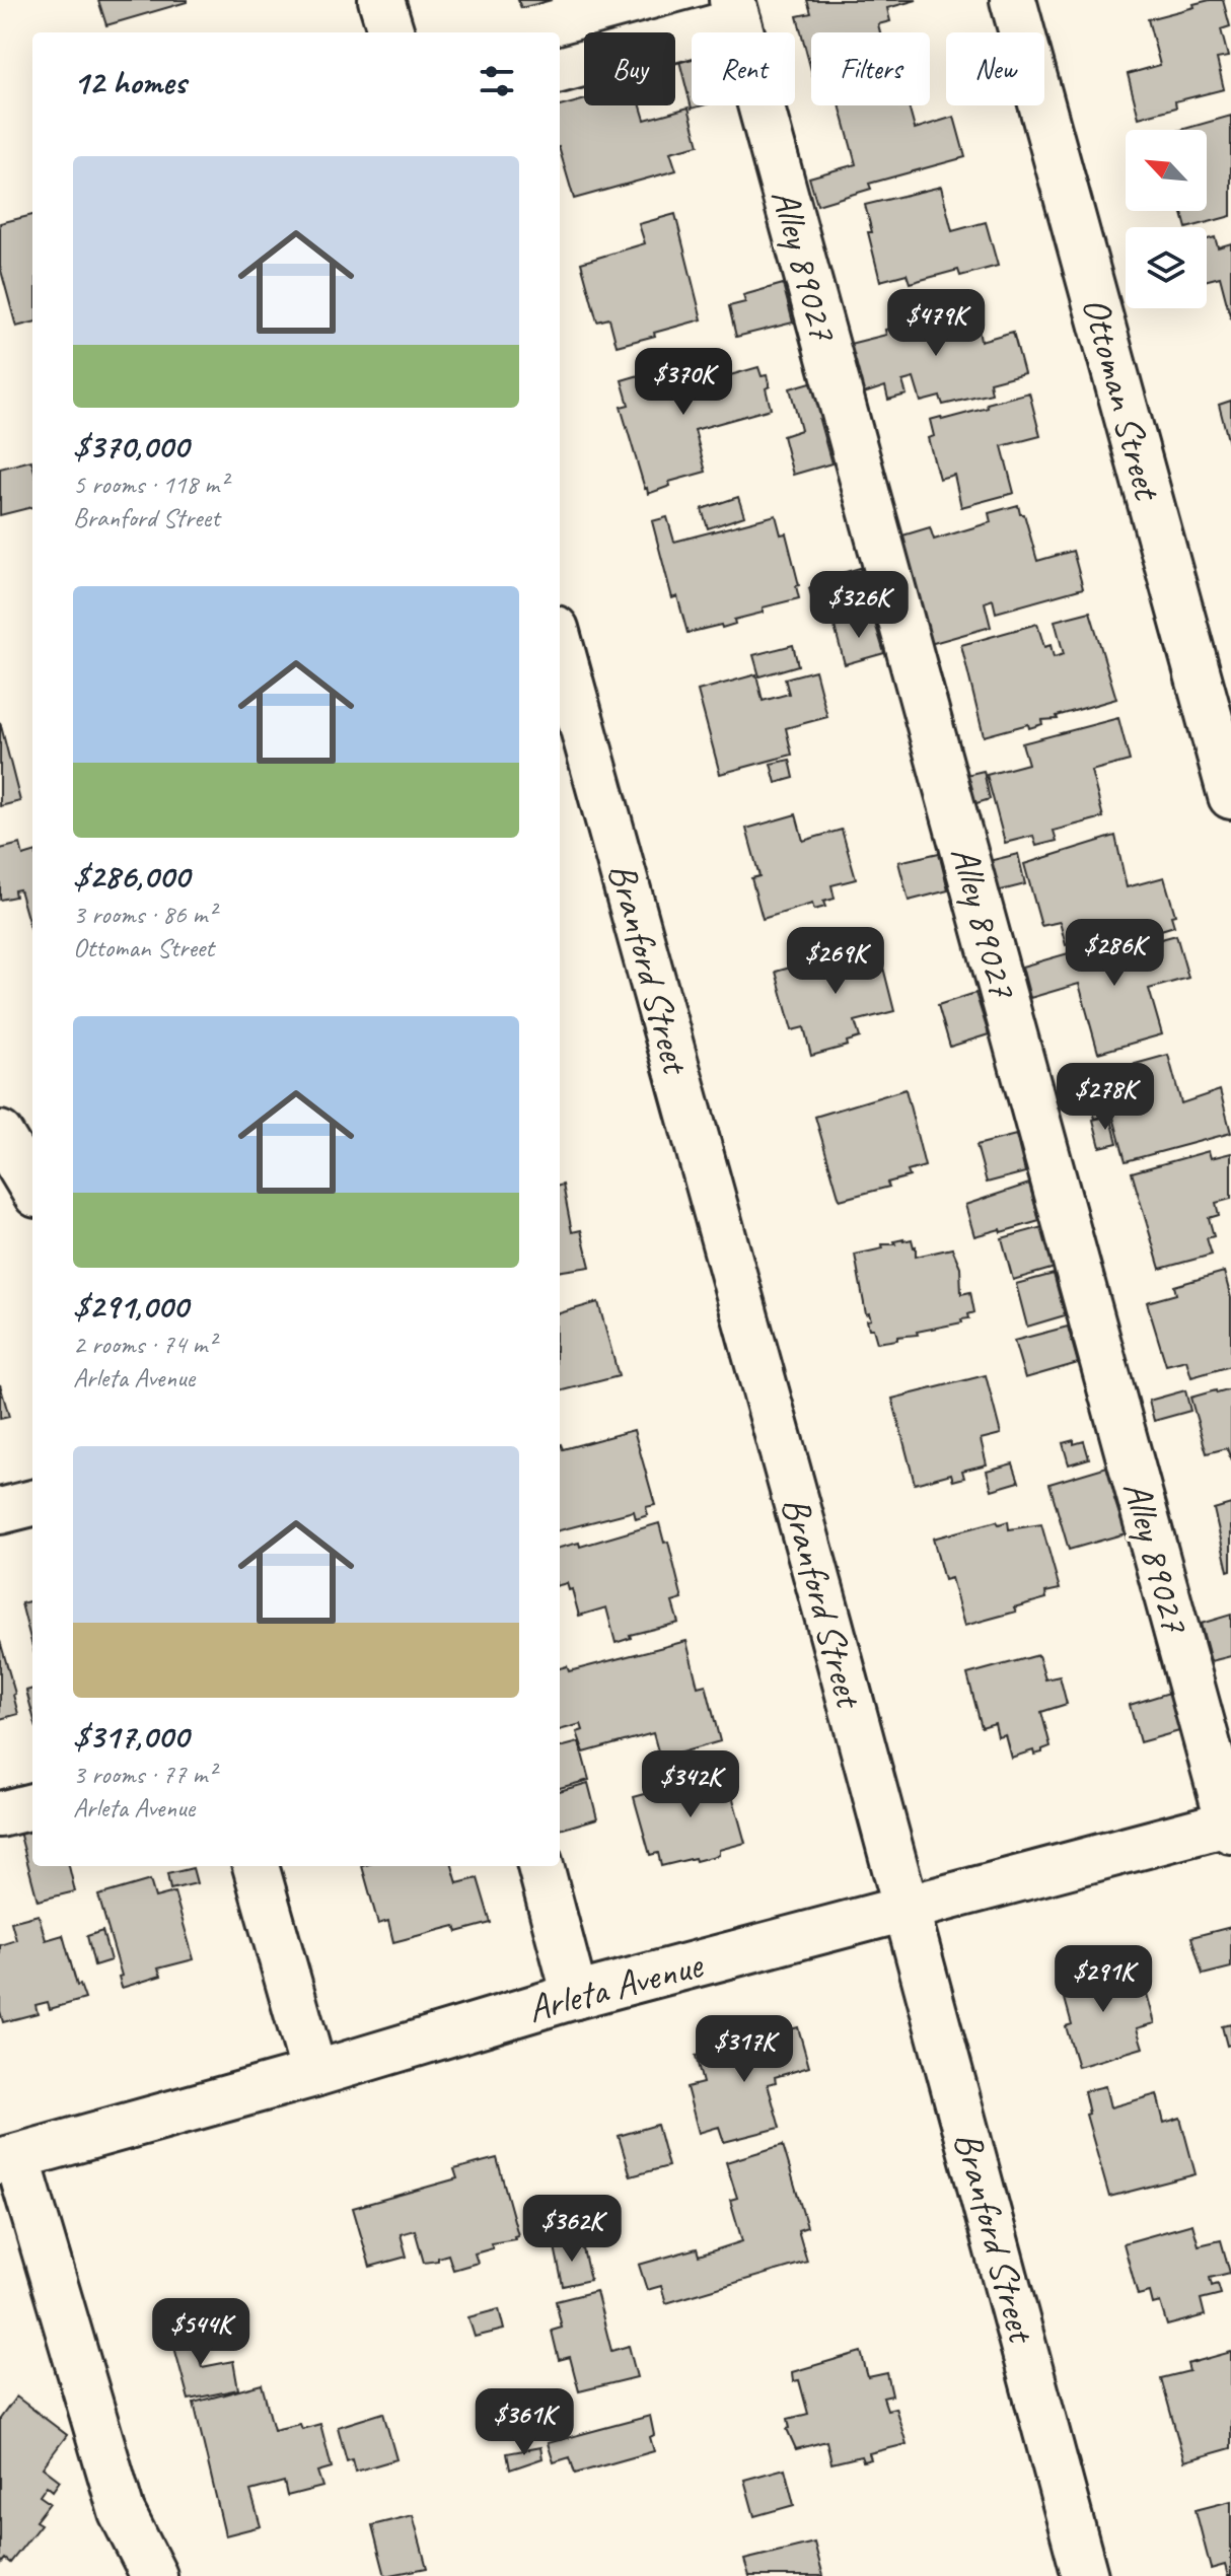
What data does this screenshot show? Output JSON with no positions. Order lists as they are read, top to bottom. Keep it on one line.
{"streets":{"main road":["Alley 89027","Ottoman Street","Branford Street","Arleta Avenue"]},"crossings":[["Alley 89027","Arleta Avenue"],["Branford Street","Arleta Avenue"]],"north":"top left","page":{"chip":["Buy","Rent","Filters","New"],"heading":"12 homes","list":[{"name":"$370,000","note":"5 rooms · 118 m² · Branford Street"},{"name":"$286,000","note":"3 rooms · 86 m² · Ottoman Street"},{"name":"$291,000","note":"2 rooms · 74 m² · Arleta Avenue"},{"name":"$317,000","note":"3 rooms · 77 m² · Arleta Avenue"}],"price":["$479K","$370K","$326K","$286K","$269K","$278K","$342K","$291K","$317K","$362K","$544K","$361K"]}}
